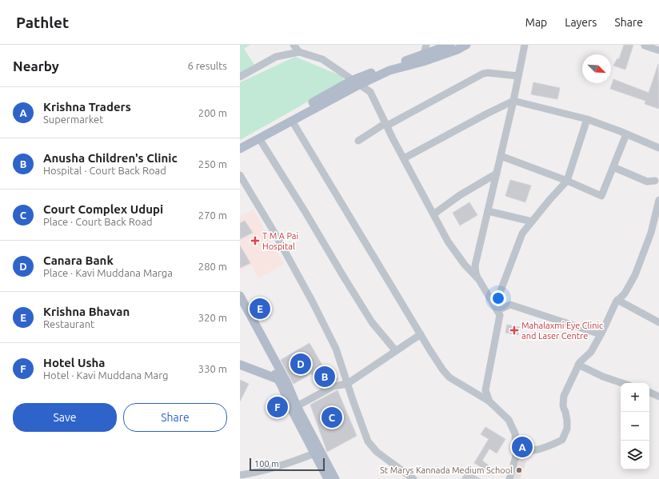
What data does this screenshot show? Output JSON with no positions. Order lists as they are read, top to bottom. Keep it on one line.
{"places":{"health":["T M A Pai Hospital","Mahalaxmi Eye Clinic and Laser Centre"],"other":["St Marys Kannada Medium School"]},"scale_bar":"100 m","north":"bottom right","page":{"header":"Pathlet","nav":["Map","Layers","Share"],"heading":["Nearby","6 results"],"list":[{"mark":"A","name":"Krishna Traders","note":"Supermarket","value":"200 m"},{"mark":"B","name":"Anusha Children's Clinic","note":"Hospital · Court Back Road","value":"250 m"},{"mark":"C","name":"Court Complex Udupi","note":"Place · Court Back Road","value":"270 m"},{"mark":"D","name":"Canara Bank","note":"Place · Kavi Muddana Marga","value":"280 m"},{"mark":"E","name":"Krishna Bhavan","note":"Restaurant","value":"320 m"},{"mark":"F","name":"Hotel Usha","note":"Hotel · Kavi Muddana Marg","value":"330 m"}],"pins":["E","D","B","F","C","A"],"map_buttons":["+","−"],"buttons":["Save","Share"],"scale":"100 m"}}
